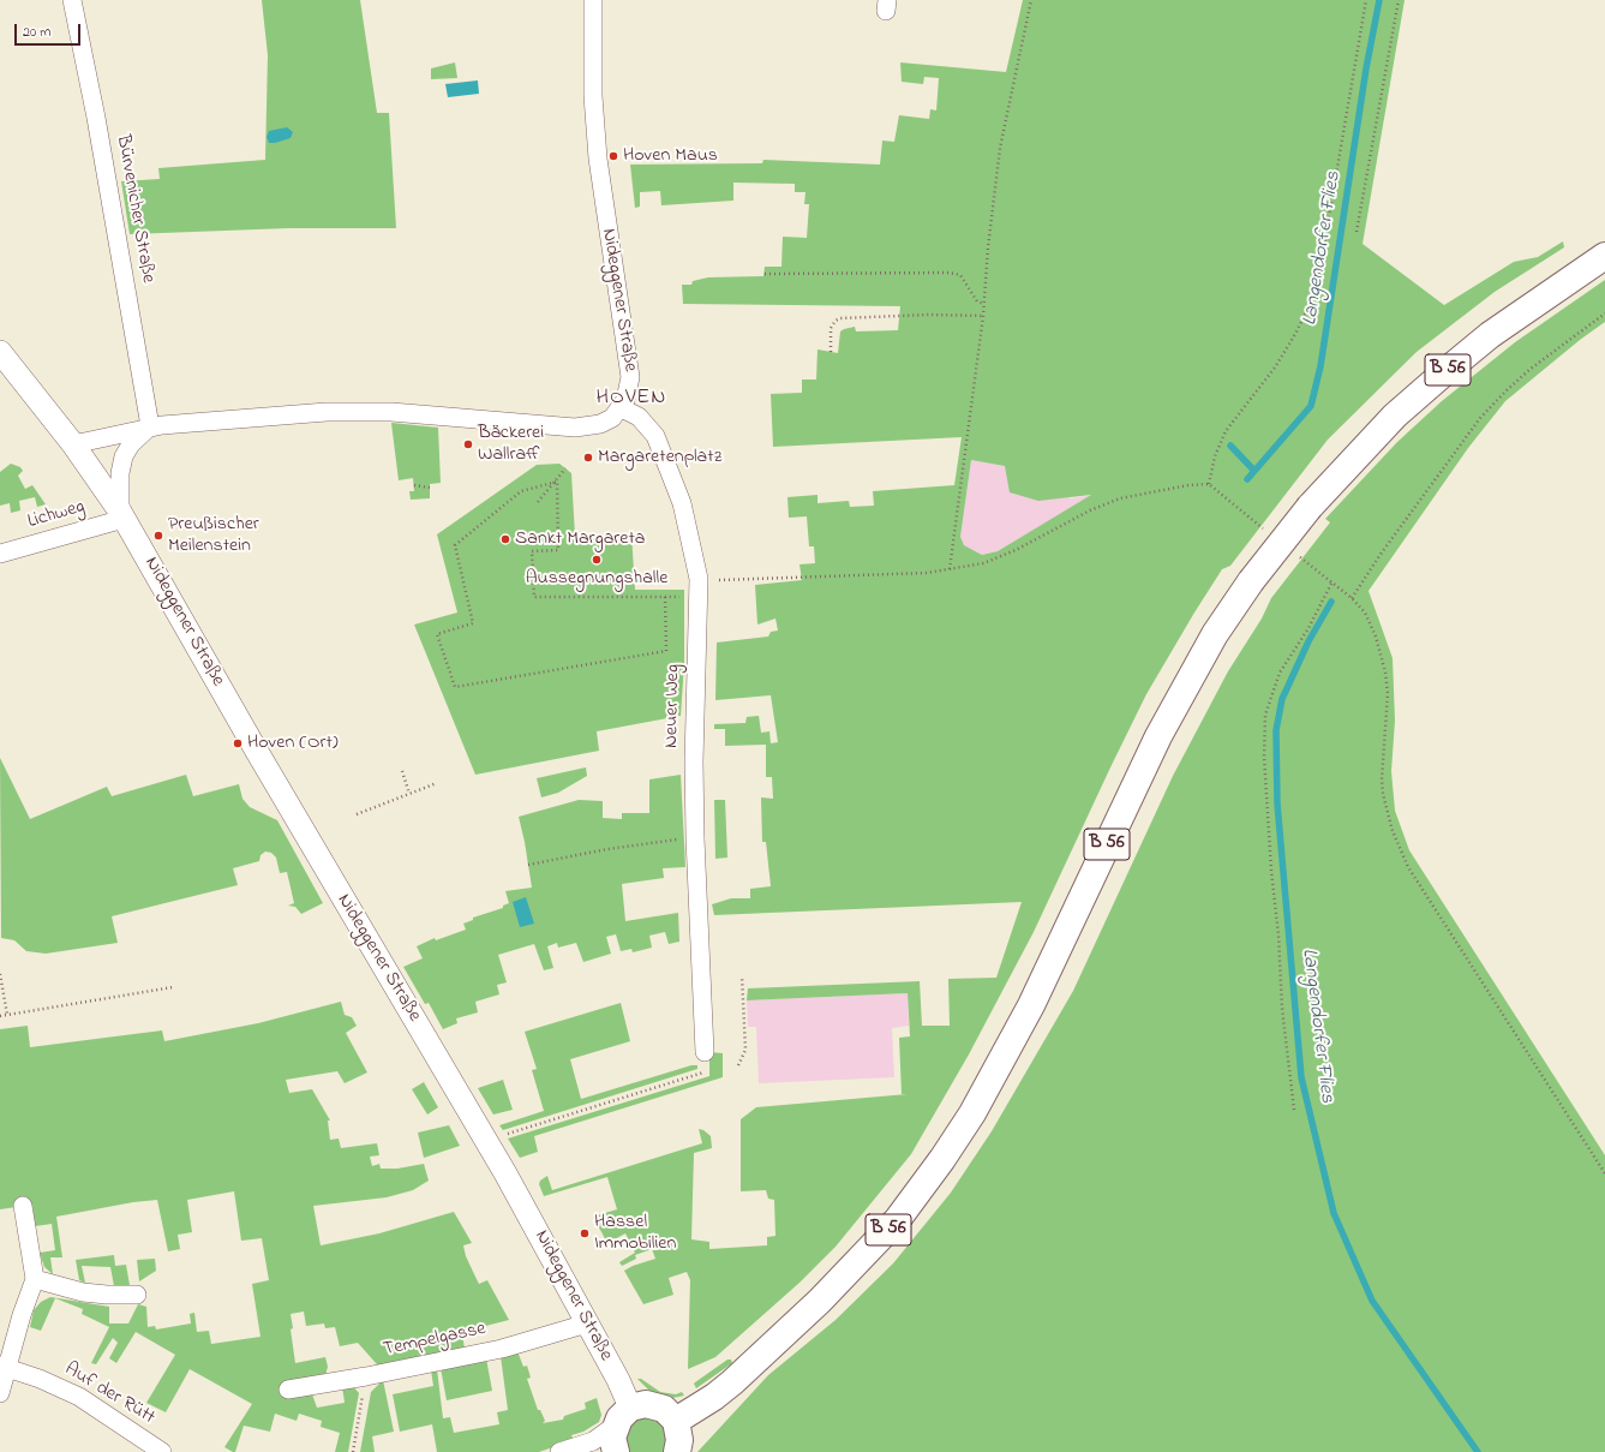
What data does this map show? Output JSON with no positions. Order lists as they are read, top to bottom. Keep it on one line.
{"streets":{"main road":["B 56"],"street":["Bürvenicher Straße","Nideggener Straße","Lichweg","Neuer Weg","Tempelgasse","Auf der Rütt"]},"crossings":[["Bürvenicher Straße","Nideggener Straße"],["Nideggener Straße","Lichweg"],["Nideggener Straße","Neuer Weg"],["Nideggener Straße","Tempelgasse"]],"districts":["HOVEN"],"water":["Langendorfer Flies"],"places":["Hoven Maus","Bäckerei Wallraff","Margaretenplatz","Preußischer Meilenstein","Sankt Margareta","Aussegnungshalle","Hoven (Ort)","Hassel Immobilien"],"scale_bar":"20 m"}
